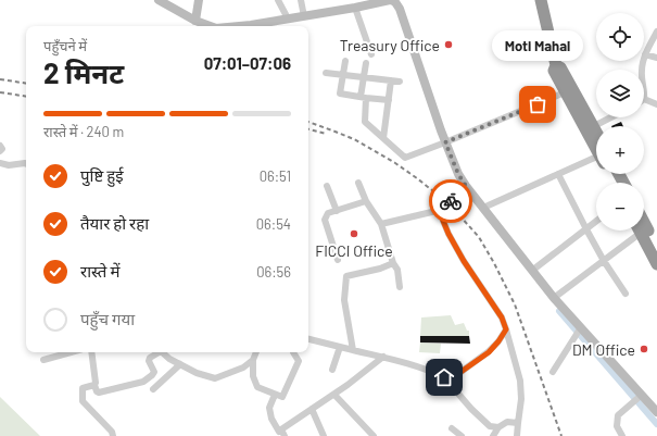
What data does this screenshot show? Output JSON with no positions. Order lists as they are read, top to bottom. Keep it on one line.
{"places":["Treasury Office","Moti Mahal","FICCI Office","DM Office"],"page":{"map_buttons":["+","−"],"heading":["2 मिनट","पहुँचने में","07:01–07:06"],"bubble":"Moti Mahal","bar":"रास्ते में · 240 m","list":[["पुष्टि हुई","06:51"],["तैयार हो रहा","06:54"],["रास्ते में","06:56"],"पहुँच गया"]}}
